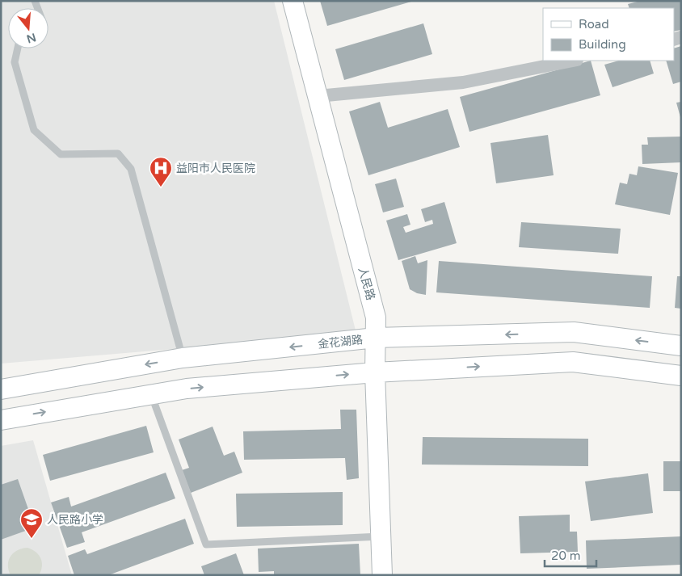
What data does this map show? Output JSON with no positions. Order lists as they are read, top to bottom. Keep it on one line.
{"streets":{"main road":["人民路","金花湖路"]},"crossings":[["人民路","金花湖路"]],"places":{"hospital":["益阳市人民医院"],"school or university":["人民路小学"]},"legend":["Road","Building"],"scale_bar":"20 m","north":"bottom"}
